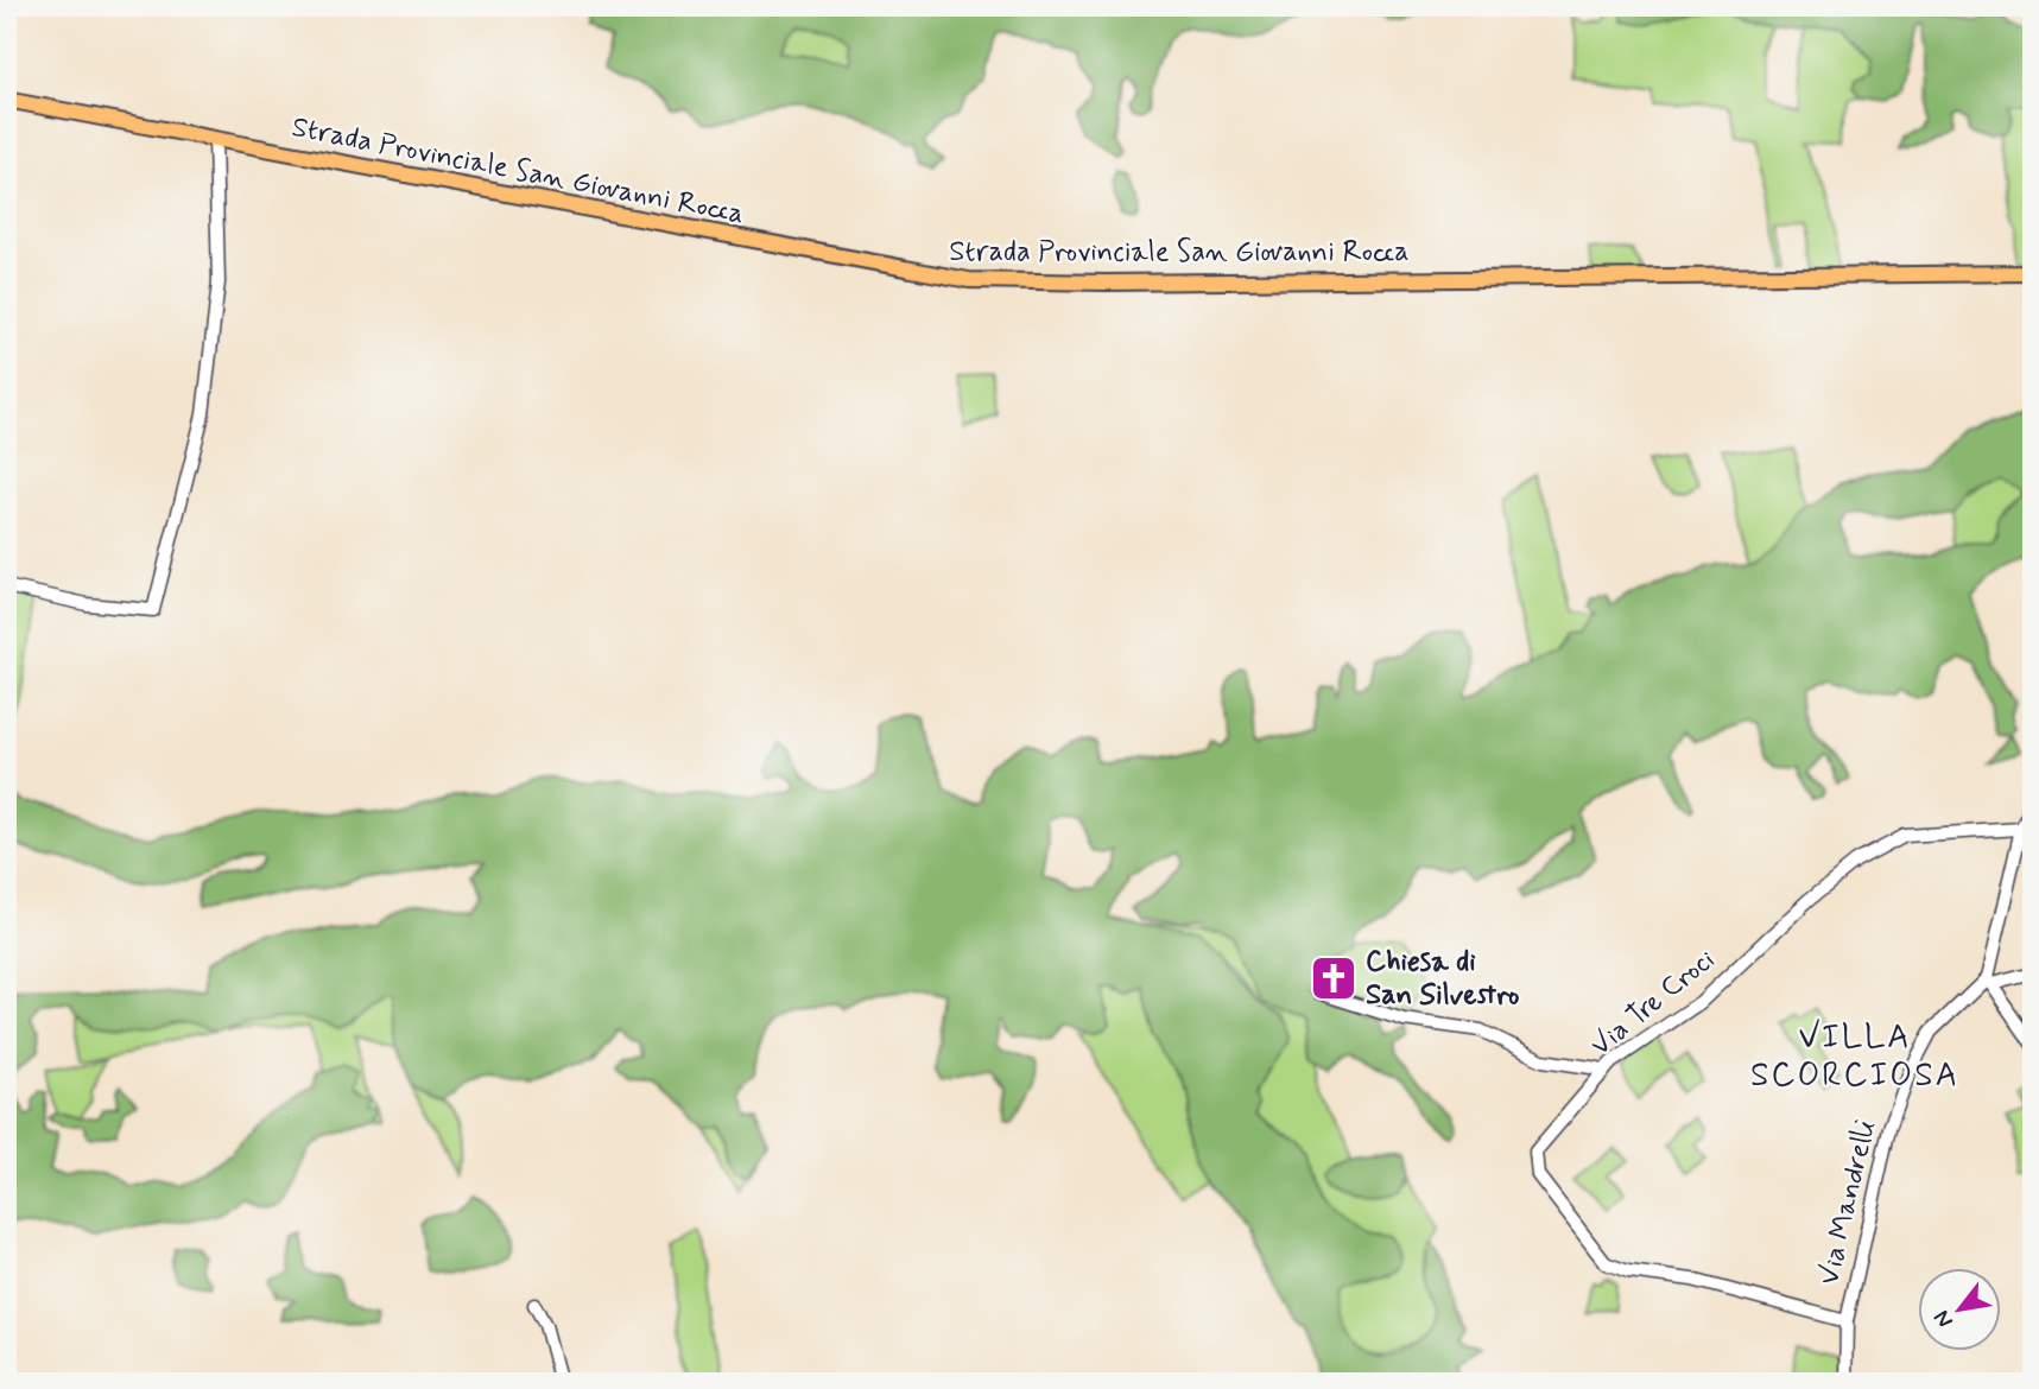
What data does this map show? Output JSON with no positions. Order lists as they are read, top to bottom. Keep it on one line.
{"streets":{"main road":["Strada Provinciale San Giovanni Rocca"],"street":["Via Tre Croci","Via Mandrelli"]},"crossings":[["Via Tre Croci","Via Mandrelli"]],"districts":["VILLA SCORCIOSA"],"places":{"church":["Chiesa di San Silvestro"]},"north":"bottom left"}
